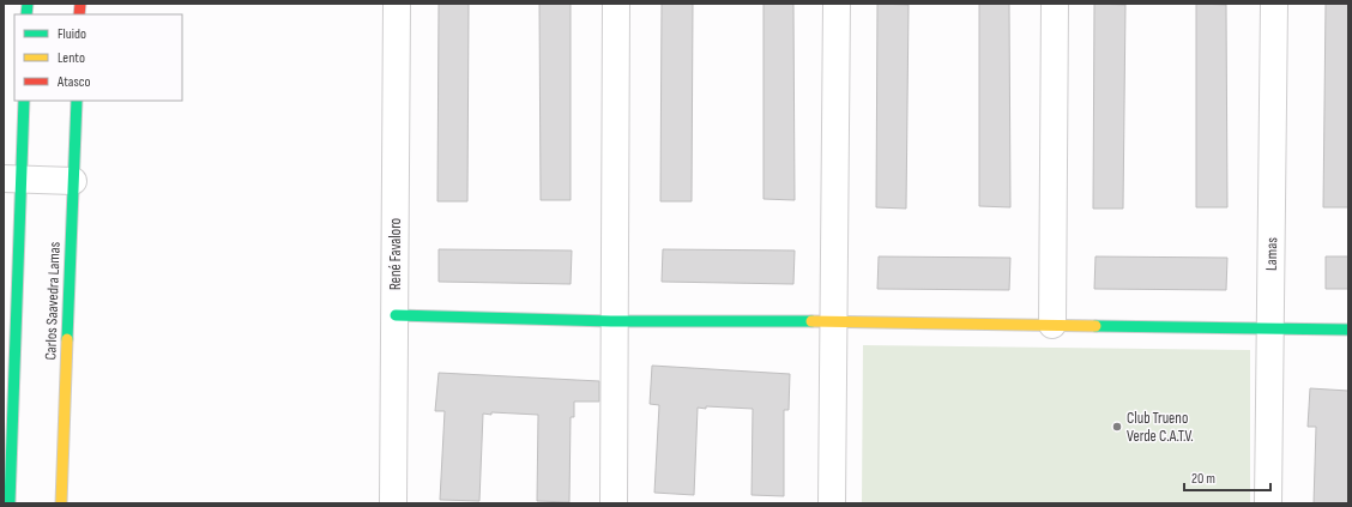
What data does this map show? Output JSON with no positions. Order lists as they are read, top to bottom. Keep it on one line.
{"streets":{"street":["René Favaloro","Lamas","Carlos Saavedra Lamas"]},"places":["Club Trueno Verde C.A.T.V."],"legend":["Fluido","Lento","Atasco"],"scale_bar":"20 m"}
